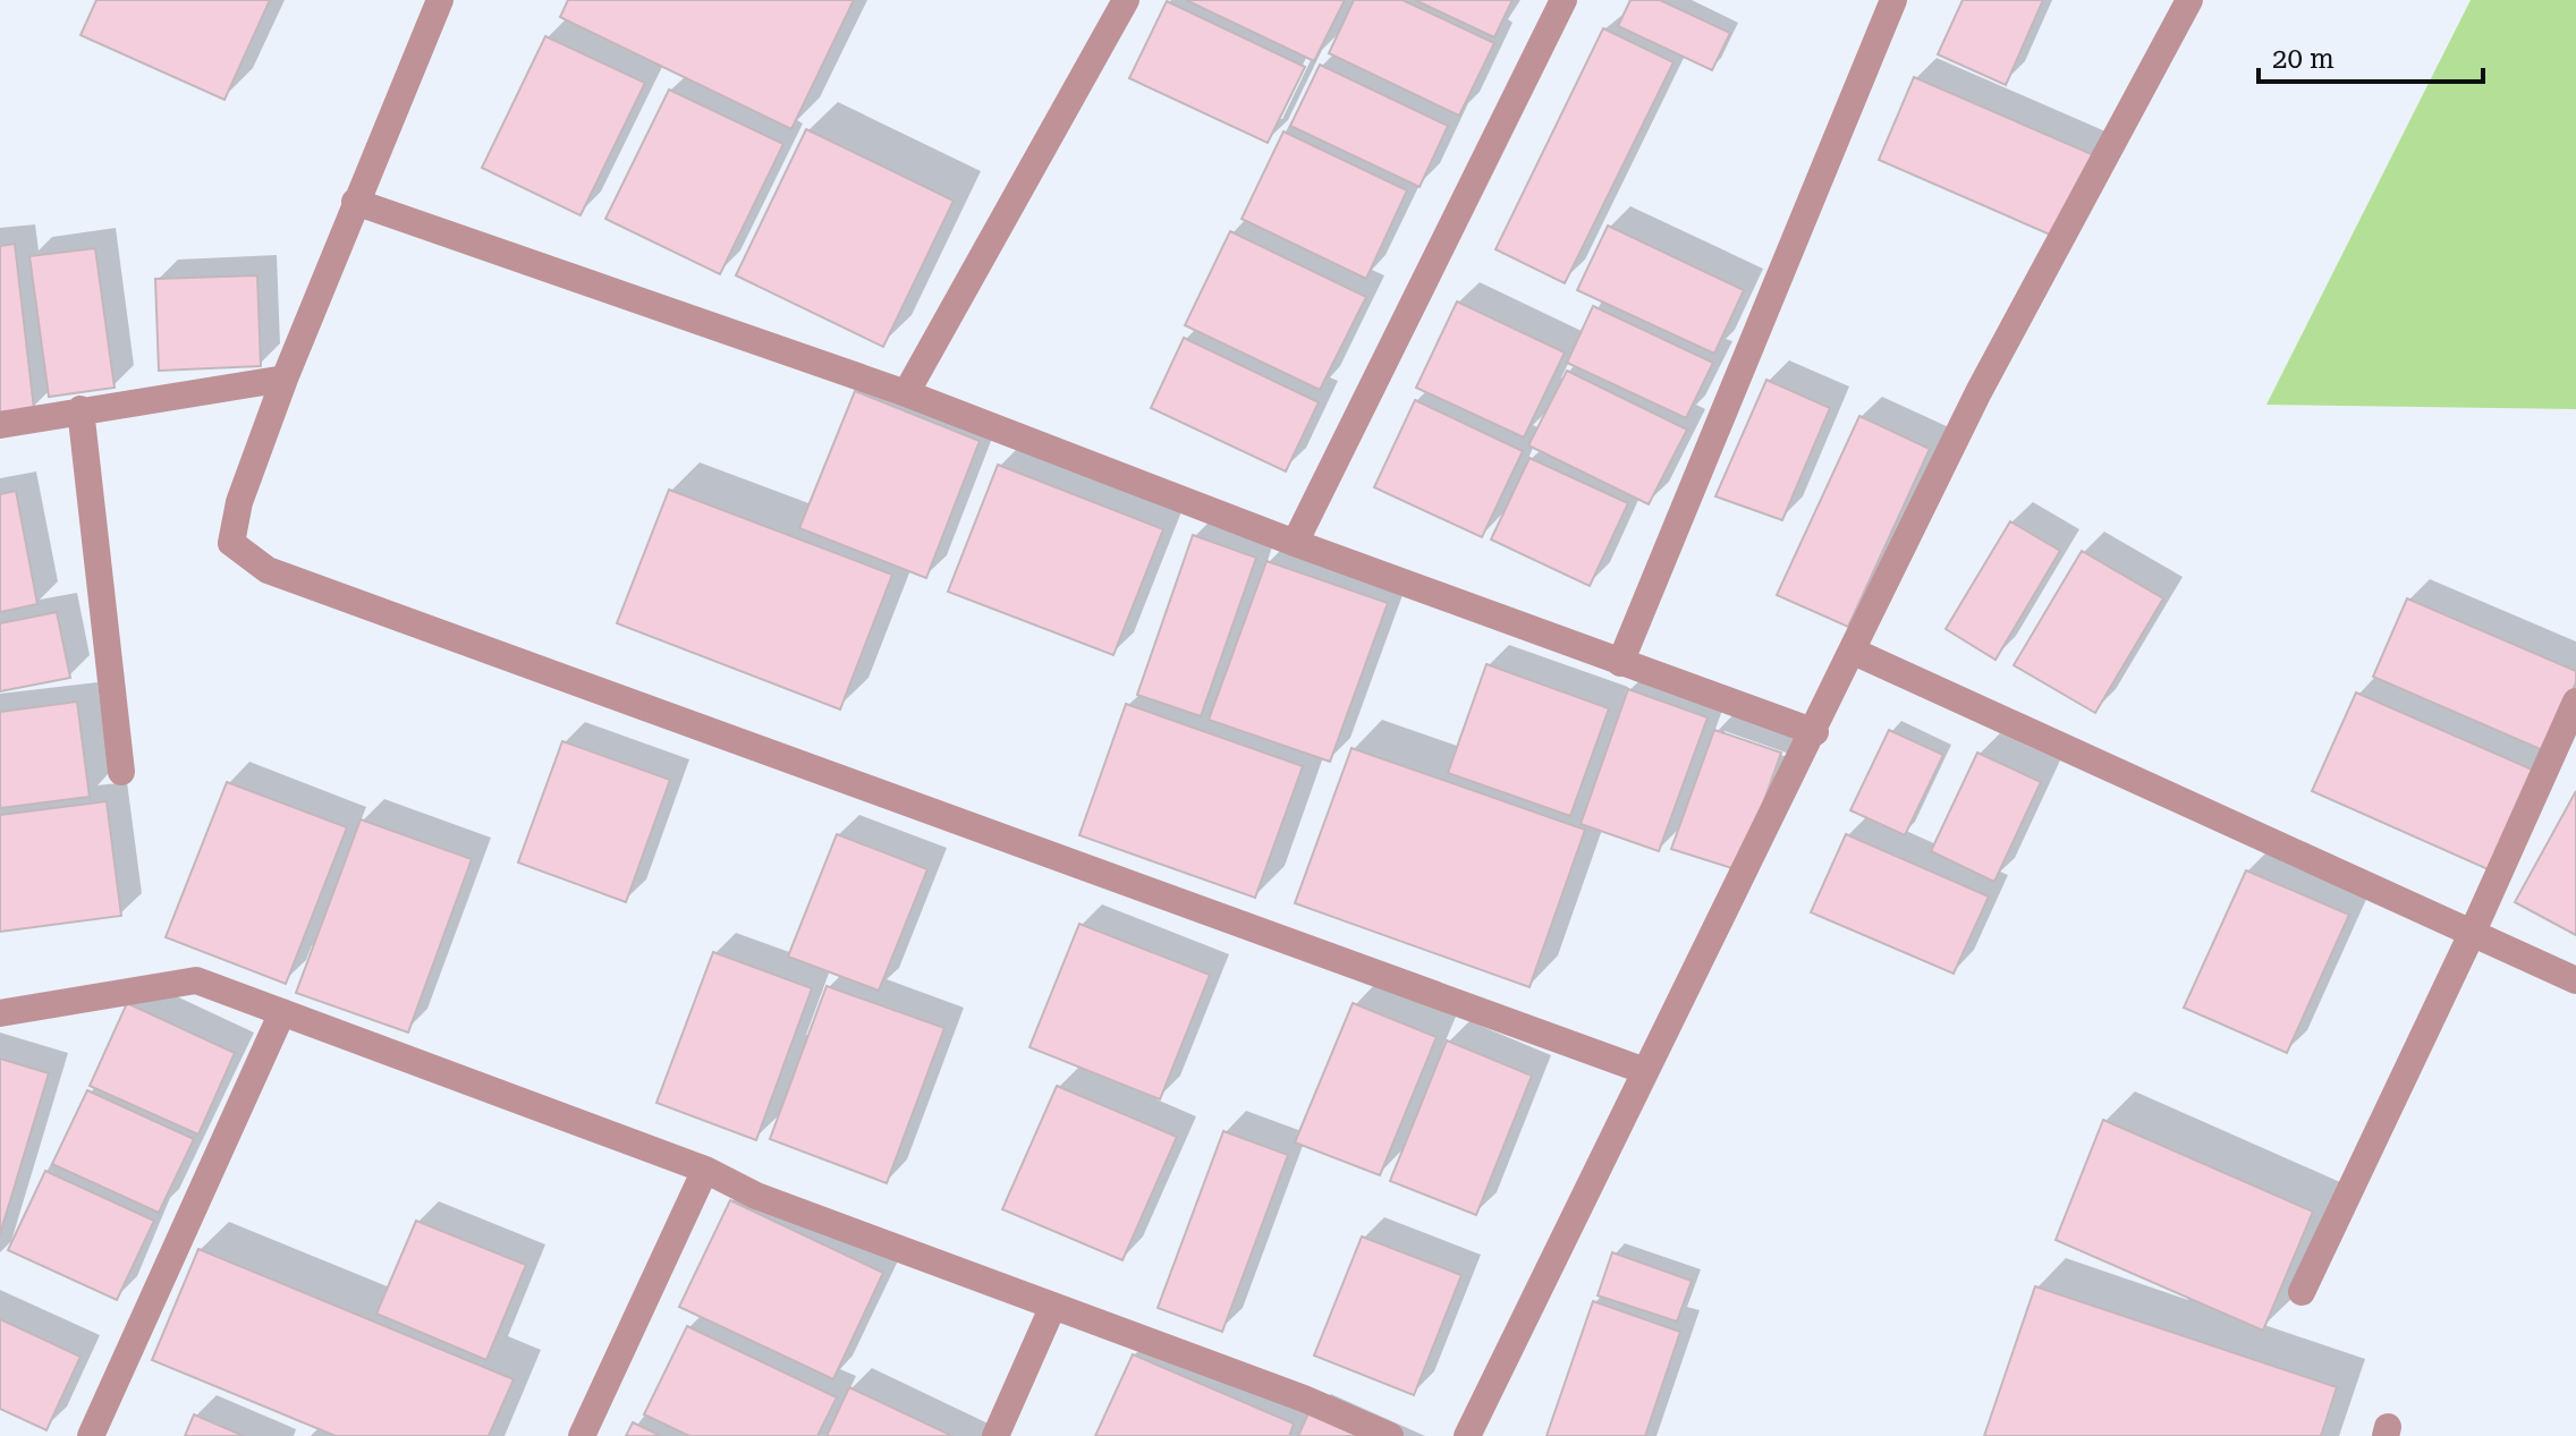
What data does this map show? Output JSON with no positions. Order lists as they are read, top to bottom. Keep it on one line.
{"scale_bar":"20 m"}
